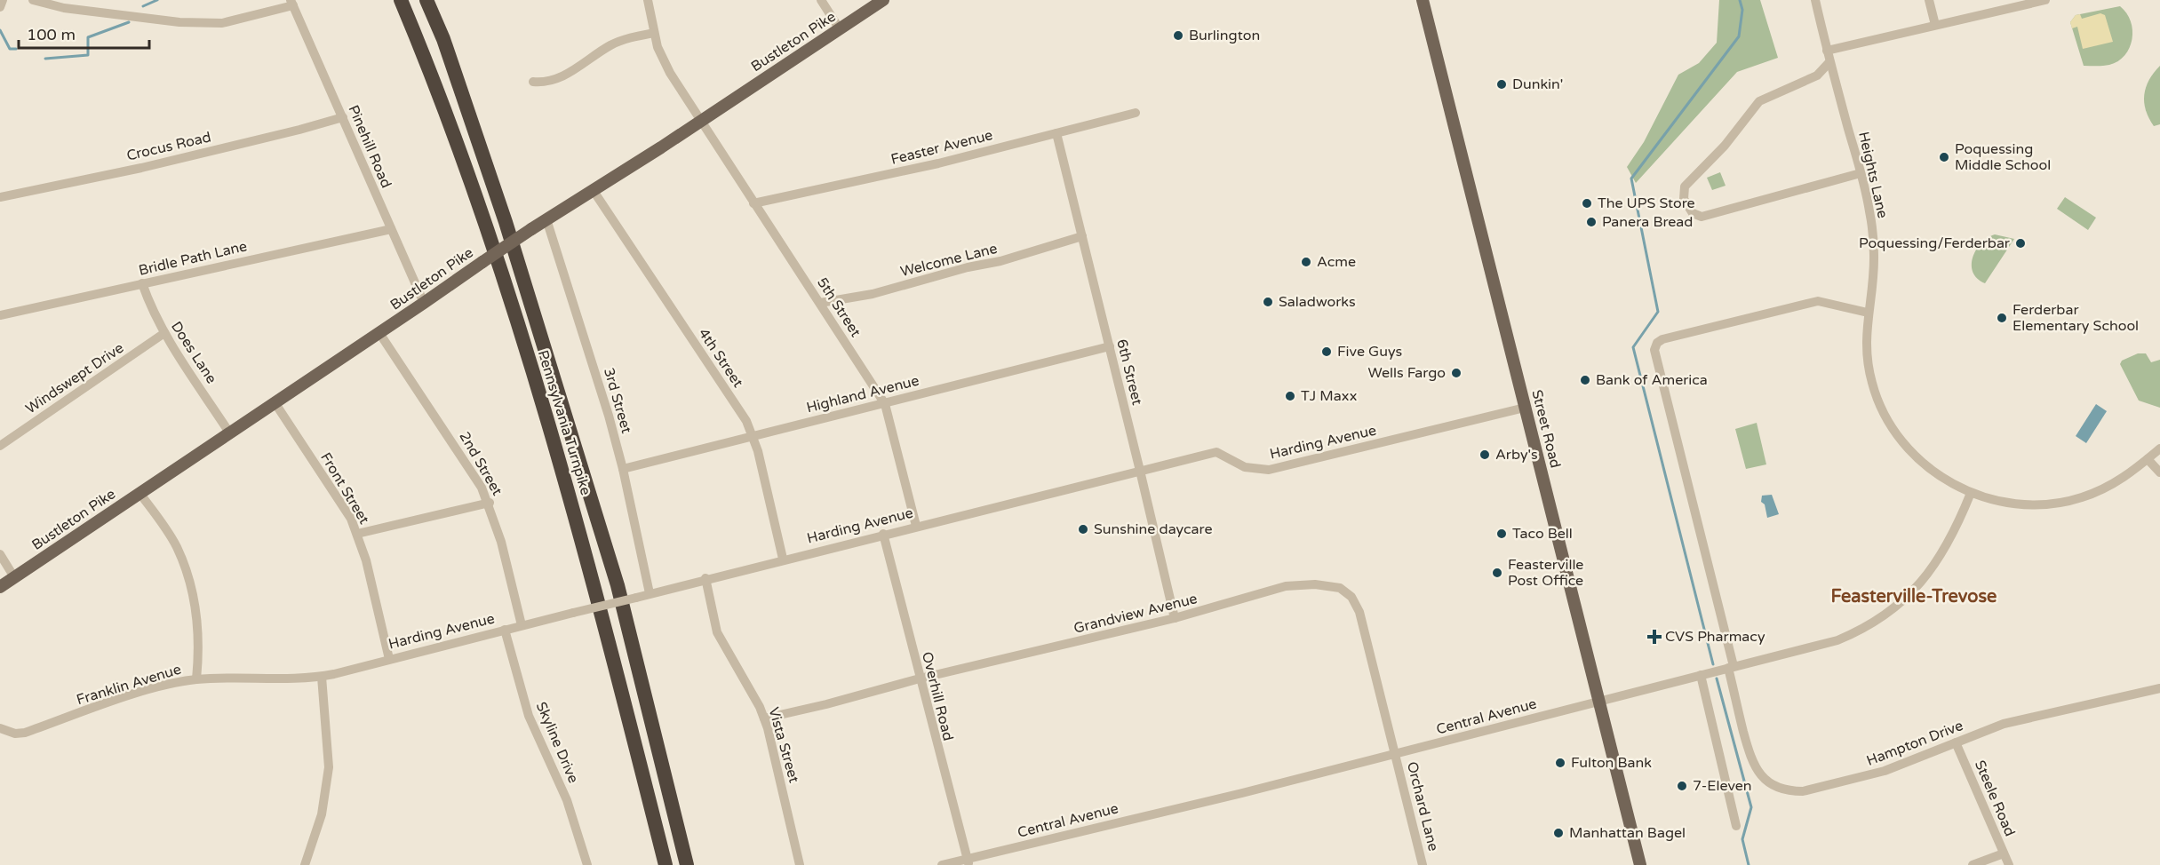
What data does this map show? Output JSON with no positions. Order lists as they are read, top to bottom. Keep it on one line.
{"streets":{"highway":["Pennsylvania Turnpike"],"main road":["Bustleton Pike","Street Road"],"street":["Crocus Road","Pinehill Road","Feaster Avenue","Heights Lane","Bridle Path Lane","Welcome Lane","5th Street","Does Lane","4th Street","6th Street","Windswept Drive","Highland Avenue","3rd Street","Harding Avenue","2nd Street","Front Street","Grandview Avenue","Franklin Avenue","Overhill Road","Central Avenue","Skyline Drive","Hampton Drive","Vista Street","Steele Road","Orchard Lane"]},"crossings":[["Bustleton Pike","Pinehill Road"],["Bustleton Pike","5th Street"],["Bustleton Pike","Does Lane"],["Bustleton Pike","4th Street"],["Bustleton Pike","3rd Street"],["Bustleton Pike","2nd Street"],["Bustleton Pike","Front Street"],["Bustleton Pike","Franklin Avenue"],["Crocus Road","Pinehill Road"],["Pinehill Road","Bridle Path Lane"],["Feaster Avenue","5th Street"],["Feaster Avenue","6th Street"],["Heights Lane","Central Avenue"],["Heights Lane","Hampton Drive"],["Bridle Path Lane","Does Lane"],["Welcome Lane","5th Street"],["Welcome Lane","6th Street"],["5th Street","Highland Avenue"],["5th Street","Harding Avenue"],["Does Lane","Windswept Drive"],["4th Street","Highland Avenue"],["4th Street","Harding Avenue"],["6th Street","Highland Avenue"],["6th Street","Harding Avenue"],["6th Street","Grandview Avenue"],["Highland Avenue","3rd Street"],["3rd Street","Harding Avenue"],["Street Road","Harding Avenue"],["Street Road","Central Avenue"],["Harding Avenue","2nd Street"],["Harding Avenue","Front Street"],["Harding Avenue","Franklin Avenue"],["Harding Avenue","Overhill Road"],["Harding Avenue","Skyline Drive"],["Harding Avenue","Vista Street"],["Grandview Avenue","Overhill Road"],["Grandview Avenue","Central Avenue"],["Grandview Avenue","Vista Street"],["Grandview Avenue","Orchard Lane"],["Overhill Road","Central Avenue"],["Central Avenue","Hampton Drive"],["Central Avenue","Orchard Lane"],["Hampton Drive","Steele Road"]],"districts":["Feasterville-Trevose"],"places":{"other":["Burlington","Dunkin'","Poquessing Middle School","The UPS Store","Panera Bread","Poquessing/Ferderbar","Acme","Saladworks","Ferderbar Elementary School","Five Guys","Wells Fargo","Bank of America","TJ Maxx","Arby's","Sunshine daycare","Taco Bell","Feasterville Post Office","Fulton Bank","7-Eleven","Manhattan Bagel"],"health":["CVS Pharmacy"]},"scale_bar":"100 m"}
